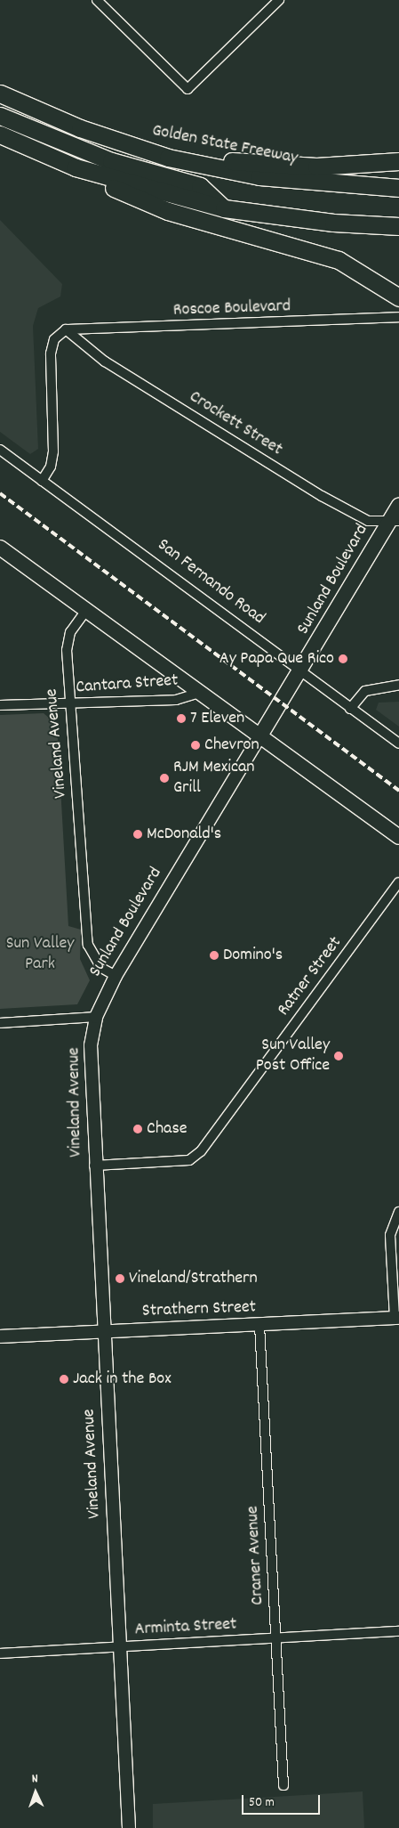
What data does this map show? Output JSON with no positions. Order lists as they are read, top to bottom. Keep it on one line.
{"streets":{"highway":["Golden State Freeway"],"main road":["Sunland Boulevard","Vineland Avenue","Strathern Street"],"street":["Roscoe Boulevard","Crockett Street","San Fernando Road","Cantara Street","Ratner Street","Craner Avenue","Arminta Street"]},"crossings":[["Roscoe Boulevard","Crockett Street"],["Crockett Street","Sunland Boulevard"],["Sunland Boulevard","San Fernando Road"],["Sunland Boulevard","Vineland Avenue"],["Cantara Street","Vineland Avenue"],["Vineland Avenue","Ratner Street"],["Vineland Avenue","Strathern Street"],["Vineland Avenue","Arminta Street"],["Strathern Street","Craner Avenue"],["Craner Avenue","Arminta Street"]],"parks":["Sun Valley Park"],"places":["Ay Papa Que Rico","7 Eleven","Chevron","RJM Mexican Grill","McDonald's","Domino's","Sun Valley Post Office","Chase","Vineland/Strathern","Jack in the Box"],"scale_bar":"50 m","north":"top"}
